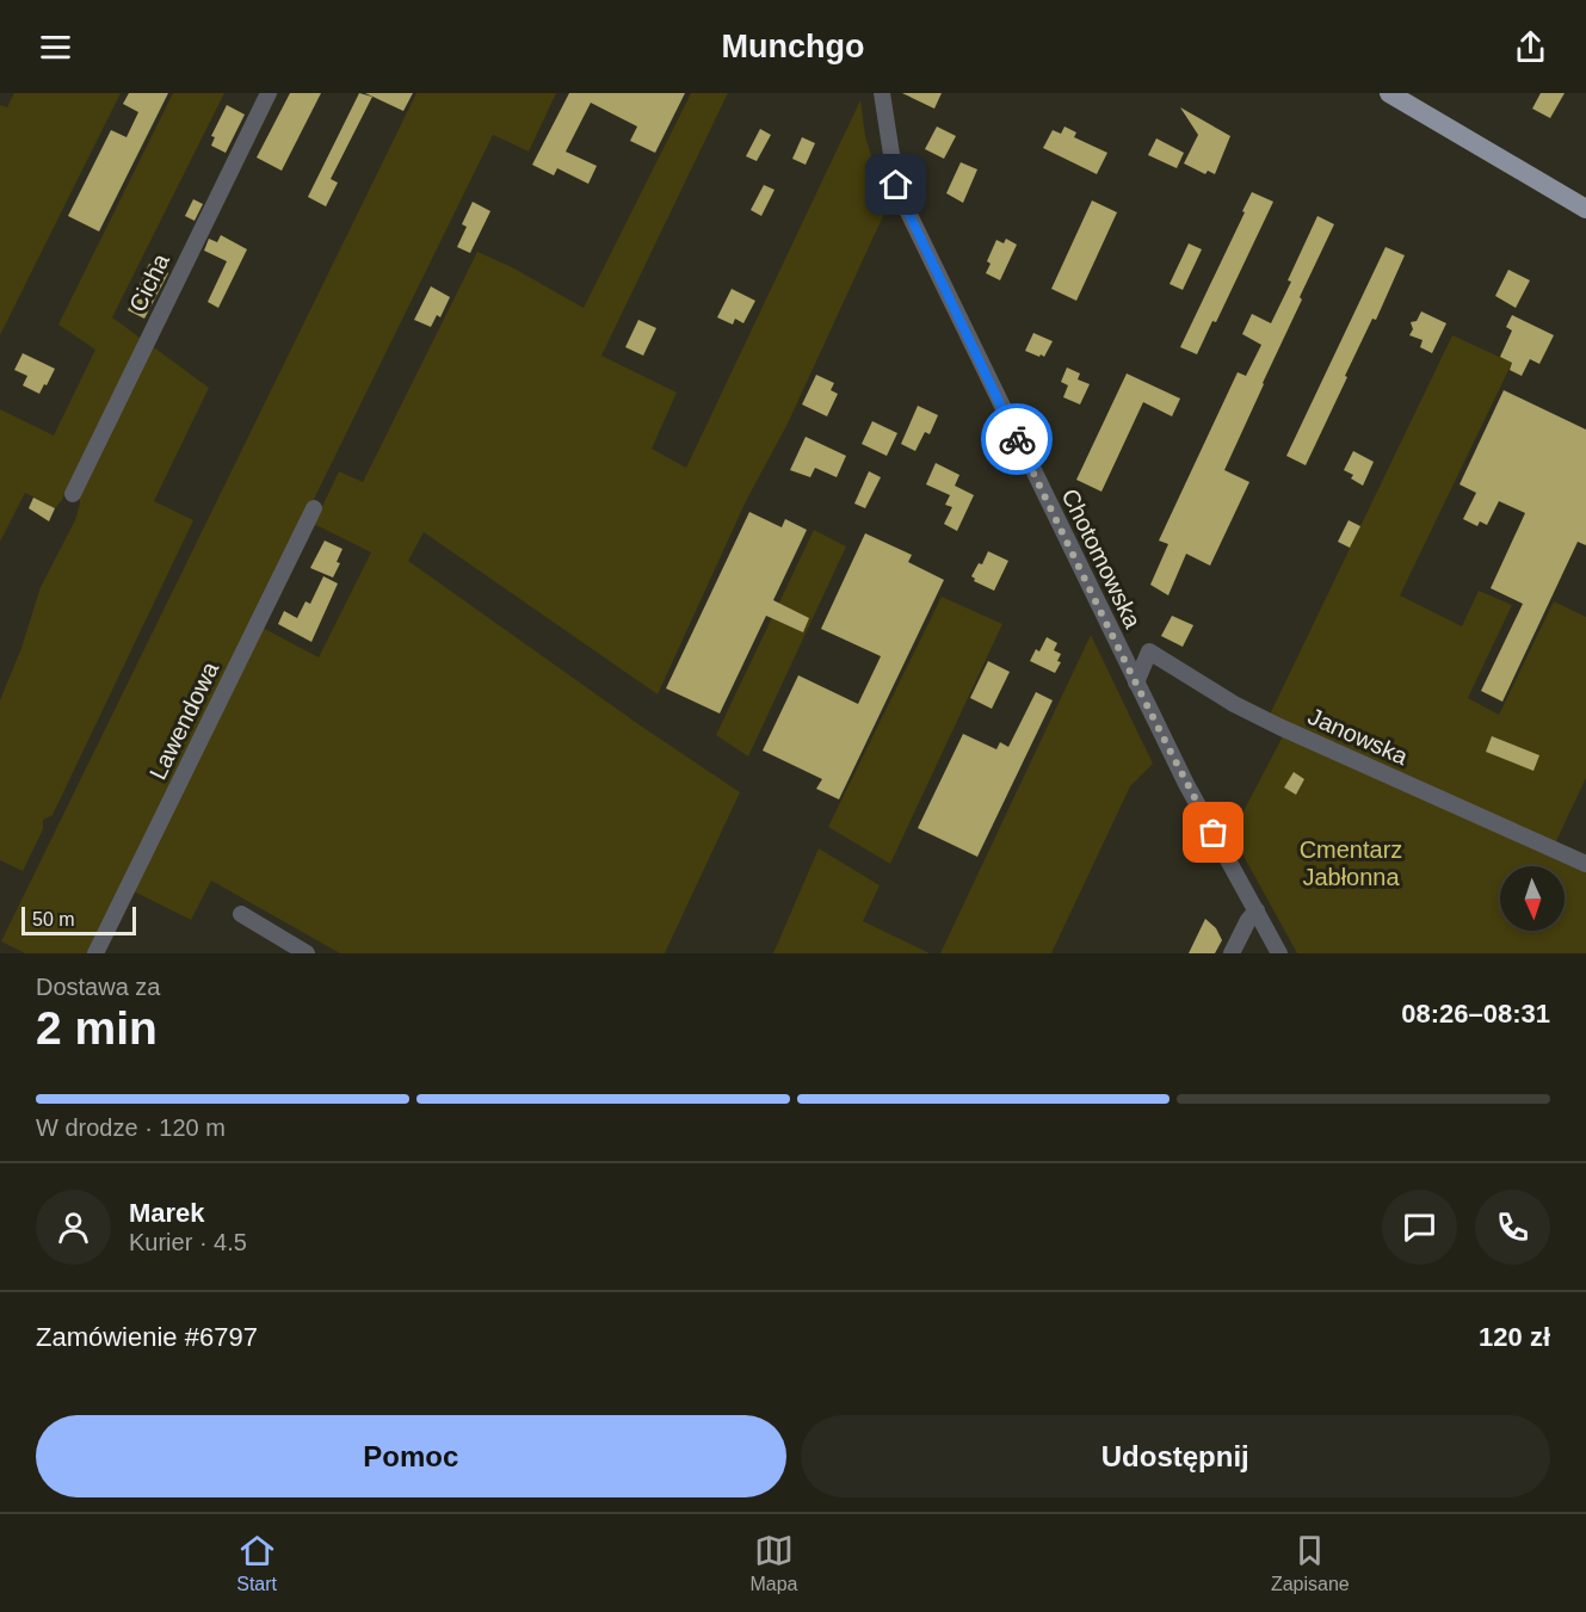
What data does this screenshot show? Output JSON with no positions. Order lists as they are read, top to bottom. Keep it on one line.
{"streets":{"street":["Cicha","Chotomowska","Lawendowa","Janowska"]},"crossings":[["Chotomowska","Janowska"]],"parks":["Cmentarz Jabłonna"],"scale_bar":"50 m","north":"bottom","page":{"header":"Munchgo","scale":"50 m","heading":["2 min","Dostawa za","08:26–08:31"],"panel":["Marek","Kurier · 4.5","Zamówienie #6797","120 zł"],"bar":"W drodze · 120 m","buttons":["Pomoc","Udostępnij"],"tabs":["Start","Mapa","Zapisane"]}}
